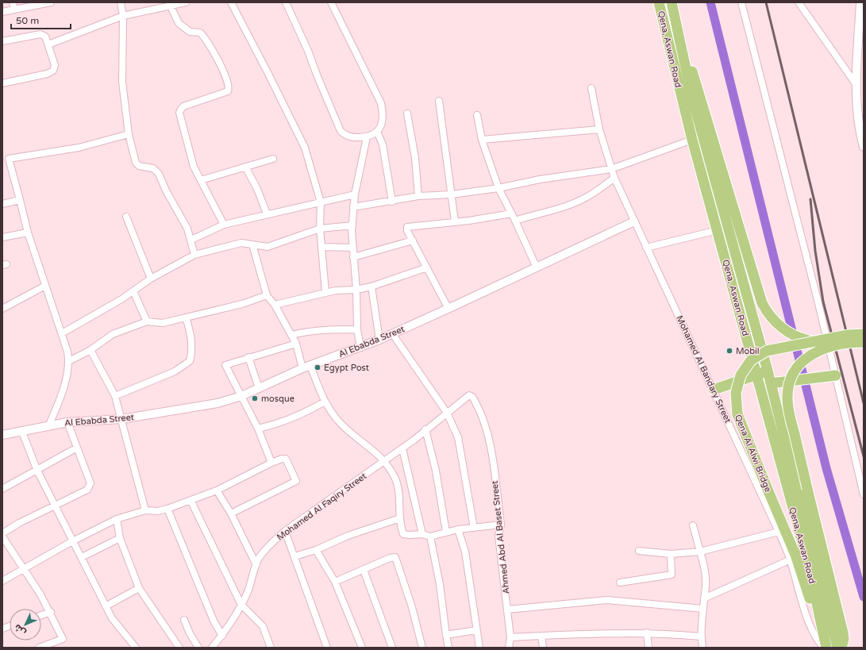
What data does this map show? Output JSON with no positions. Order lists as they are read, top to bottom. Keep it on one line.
{"streets":{"highway":["Qena, Aswan Road","Qena Al Alwi Bridge"],"street":["Al Ebabda Street","Mohamed Al Bandary Street","Mohamed Al Faqiry Street","Ahmed Abd Al Baset Street"]},"crossings":[["Qena, Aswan Road","Mohamed Al Bandary Street"],["Qena, Aswan Road","Qena Al Alwi Bridge"],["Al Ebabda Street","Mohamed Al Bandary Street"],["Mohamed Al Faqiry Street","Ahmed Abd Al Baset Street"]],"places":["Mobil","Egypt Post","mosque"],"scale_bar":"50 m","north":"bottom left"}
